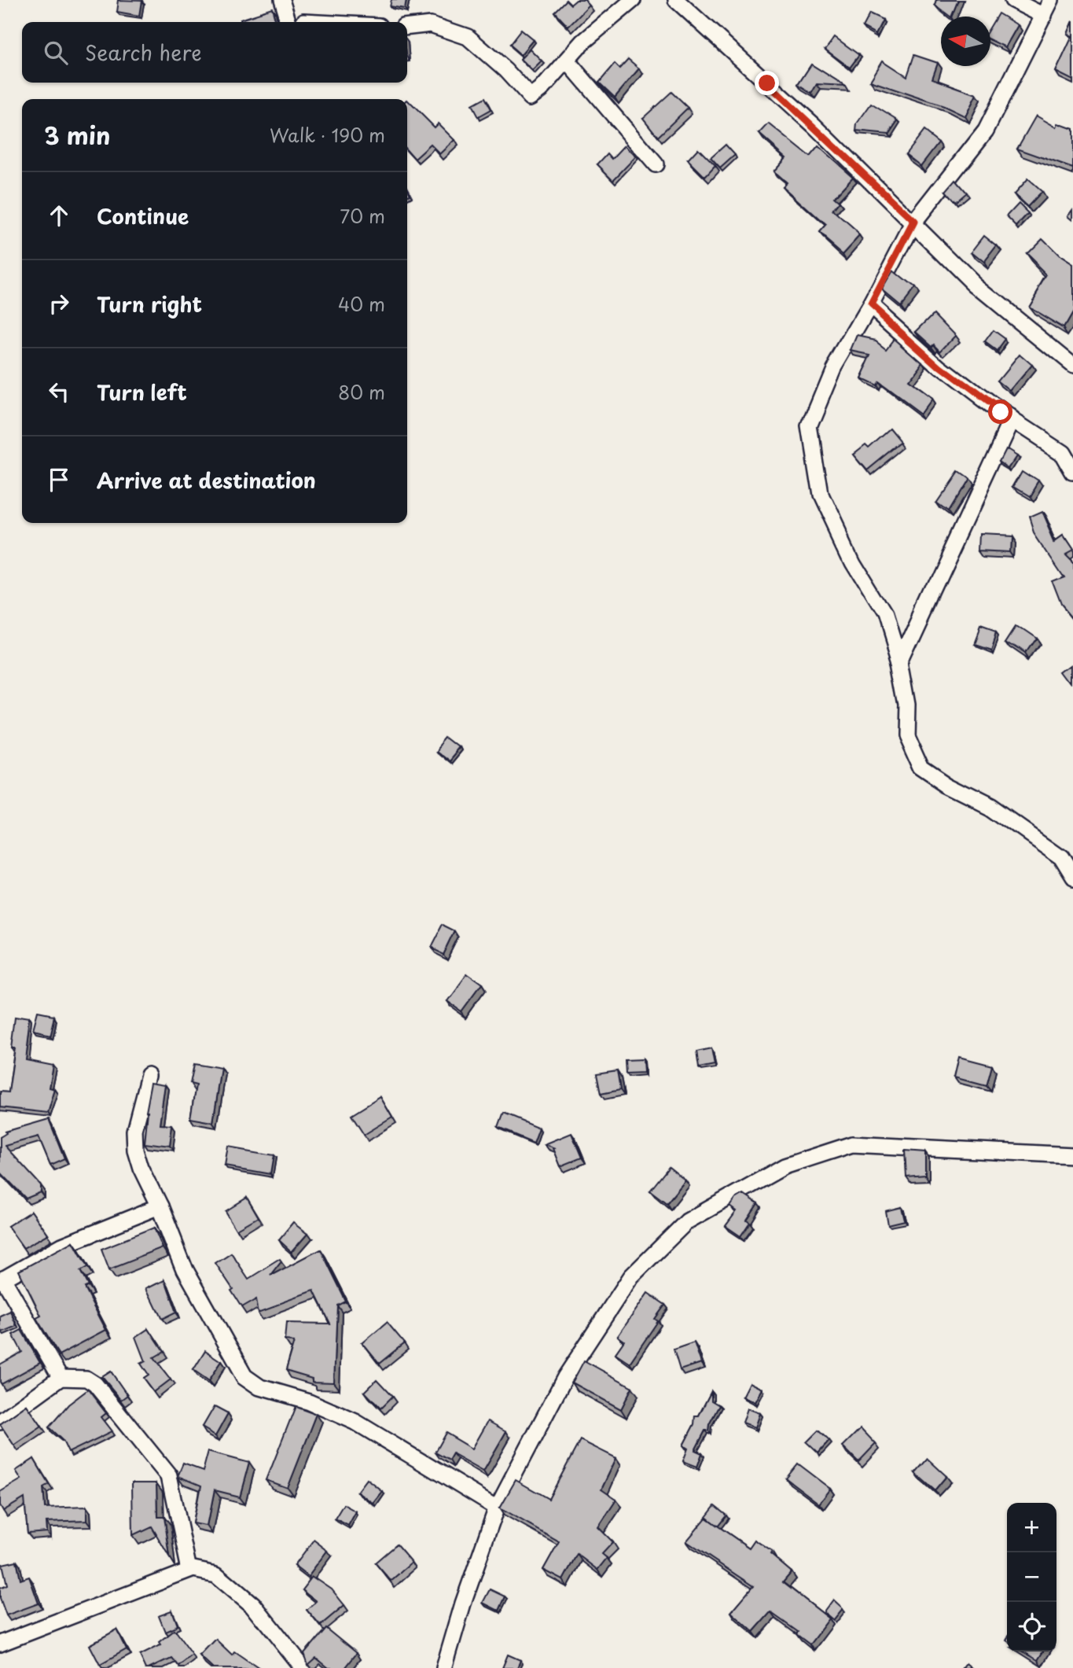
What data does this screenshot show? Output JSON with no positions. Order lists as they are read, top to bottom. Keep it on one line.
{"north":"left","page":{"search":"Search here","heading":["3 min","Walk · 190 m"],"list":[["Continue","70 m"],["Turn right","40 m"],["Turn left","80 m"],"Arrive at destination"],"map_buttons":["+","−"]}}
